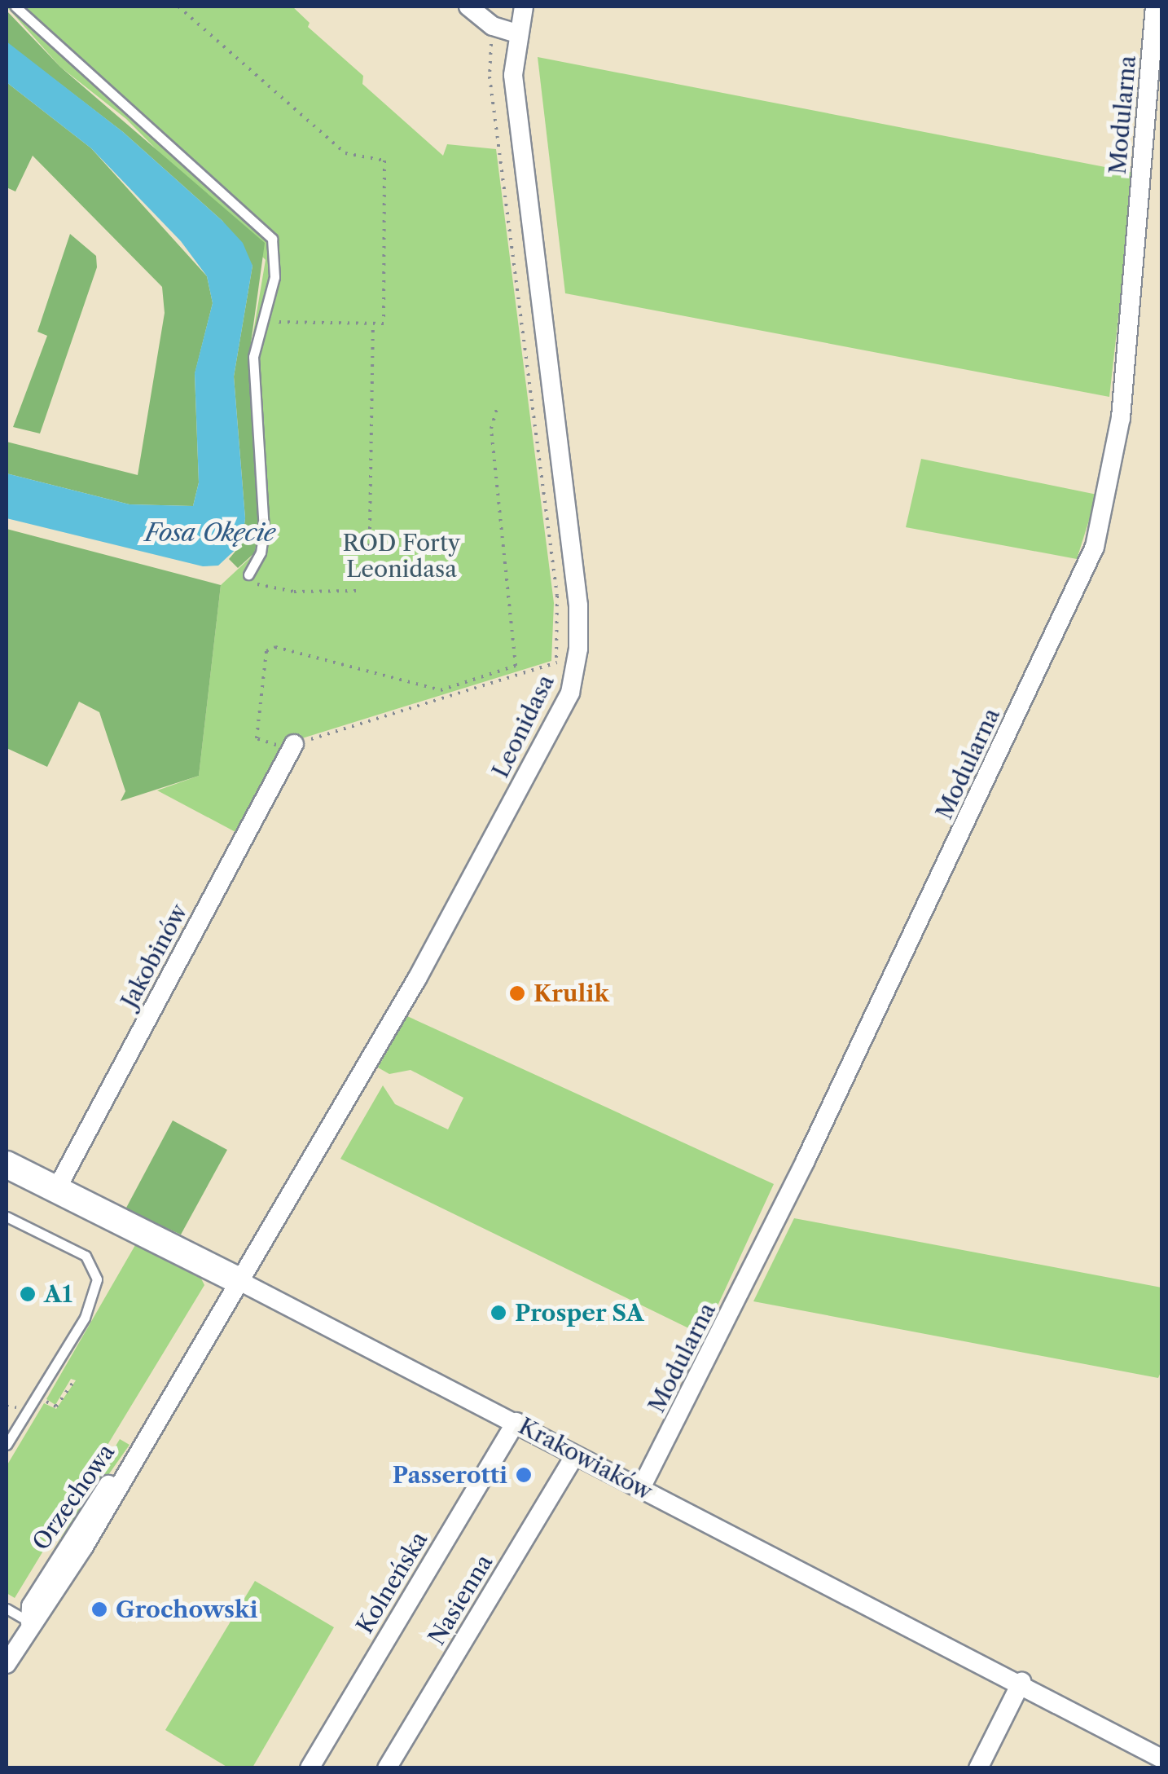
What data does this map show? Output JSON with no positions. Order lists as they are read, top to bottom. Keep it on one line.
{"streets":{"street":["Modularna","Leonidasa","Jakobinów","Krakowiaków","Orzechowa","Kolneńska","Nasienna"]},"crossings":[["Modularna","Krakowiaków"],["Leonidasa","Krakowiaków"],["Leonidasa","Orzechowa"],["Jakobinów","Krakowiaków"],["Krakowiaków","Orzechowa"],["Krakowiaków","Kolneńska"],["Krakowiaków","Nasienna"]],"water":["Fosa Okęcie"],"parks":["ROD Forty Leonidasa"],"places":["Krulik","A1","Prosper SA","Passerotti","Grochowski"]}
